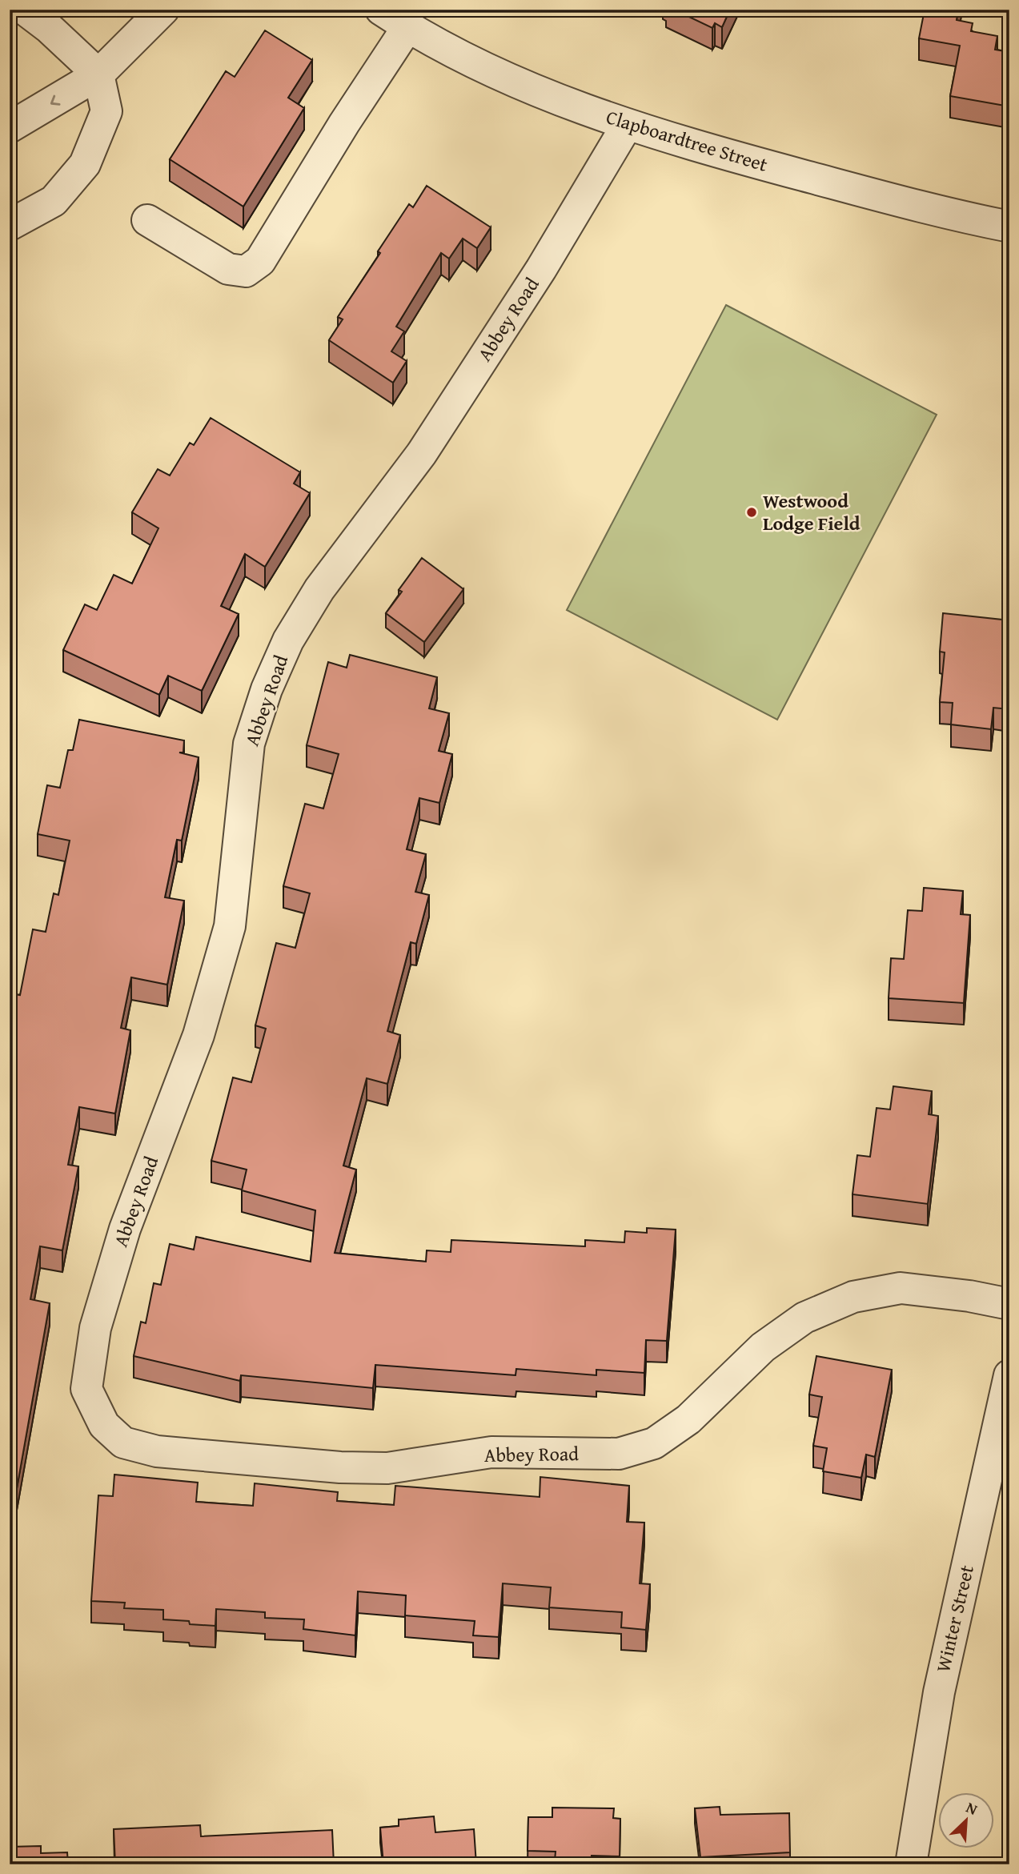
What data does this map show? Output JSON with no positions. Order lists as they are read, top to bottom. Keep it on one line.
{"streets":{"street":["Clapboardtree Street","Abbey Road","Winter Street"]},"crossings":[["Clapboardtree Street","Abbey Road"]],"places":["Westwood Lodge Field"],"north":"top right"}
